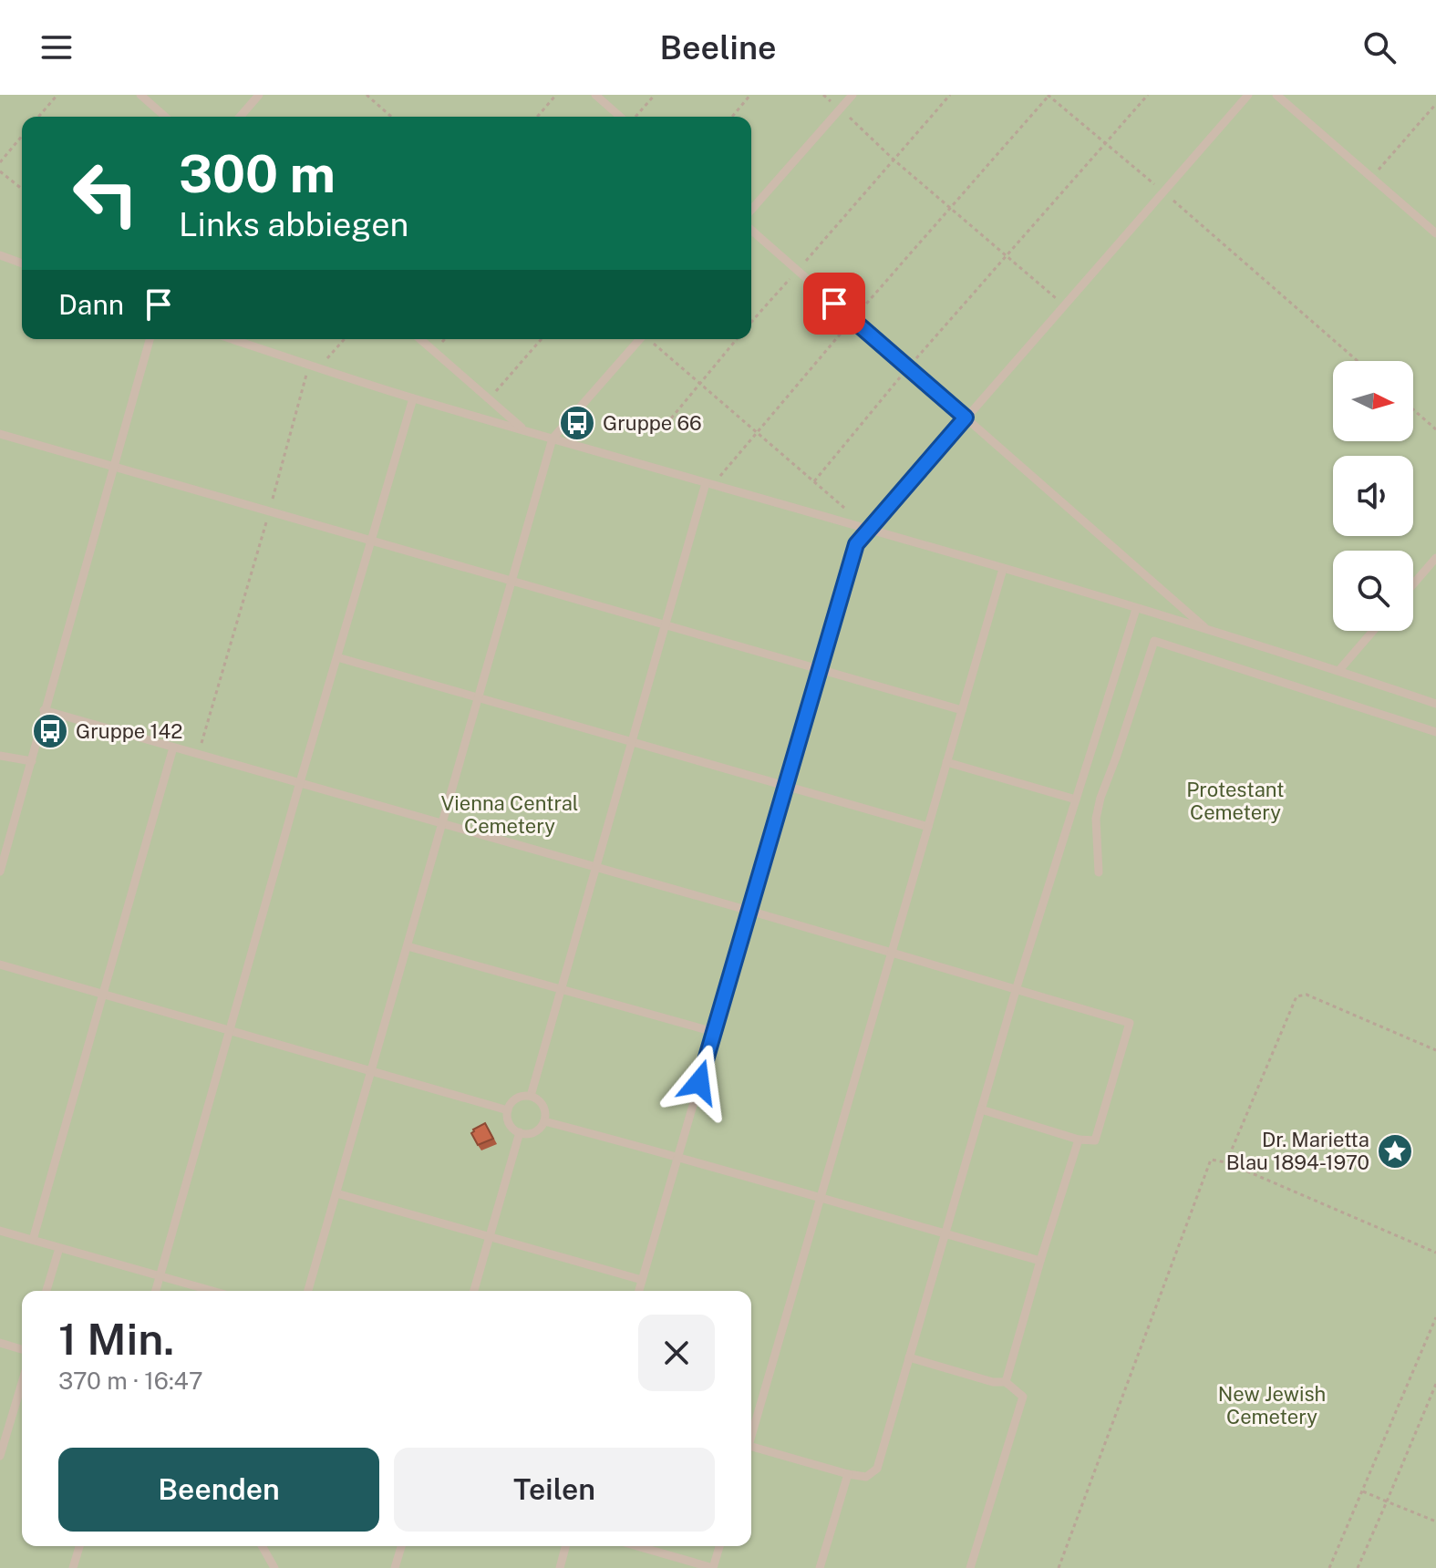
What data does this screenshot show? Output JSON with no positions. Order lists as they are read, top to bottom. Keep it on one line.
{"parks":["Protestant Cemetery","Vienna Central Cemetery","New Jewish Cemetery"],"places":{"bus stop":["Gruppe 66","Gruppe 142"],"place":["Dr. Marietta Blau 1894-1970"]},"north":"right","page":{"header":"Beeline","turn":["300 m","Links abbiegen"],"then":"Dann","heading":["1 Min.","370 m · 16:47"],"buttons":["Beenden","Teilen"]}}
